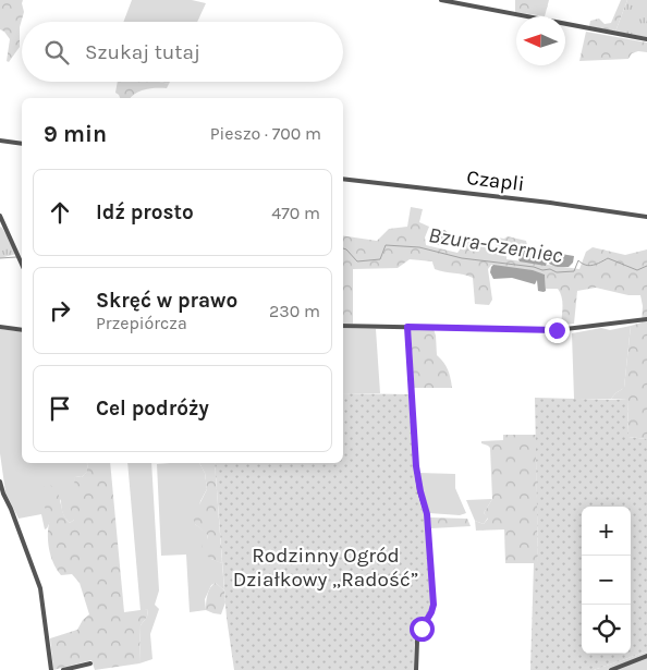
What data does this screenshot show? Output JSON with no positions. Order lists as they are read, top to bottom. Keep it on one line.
{"streets":{"street":["Czapli"]},"water":["Bzura-Czerniec"],"parks":["Rodzinny Ogród Działkowy „Radość”"],"north":"left","page":{"search":"Szukaj tutaj","heading":["9 min","Pieszo · 700 m"],"list":[["Idź prosto","470 m"],["Skręć w prawo","Przepiórcza","230 m"],"Cel podróży"],"map_buttons":["+","−"]}}
